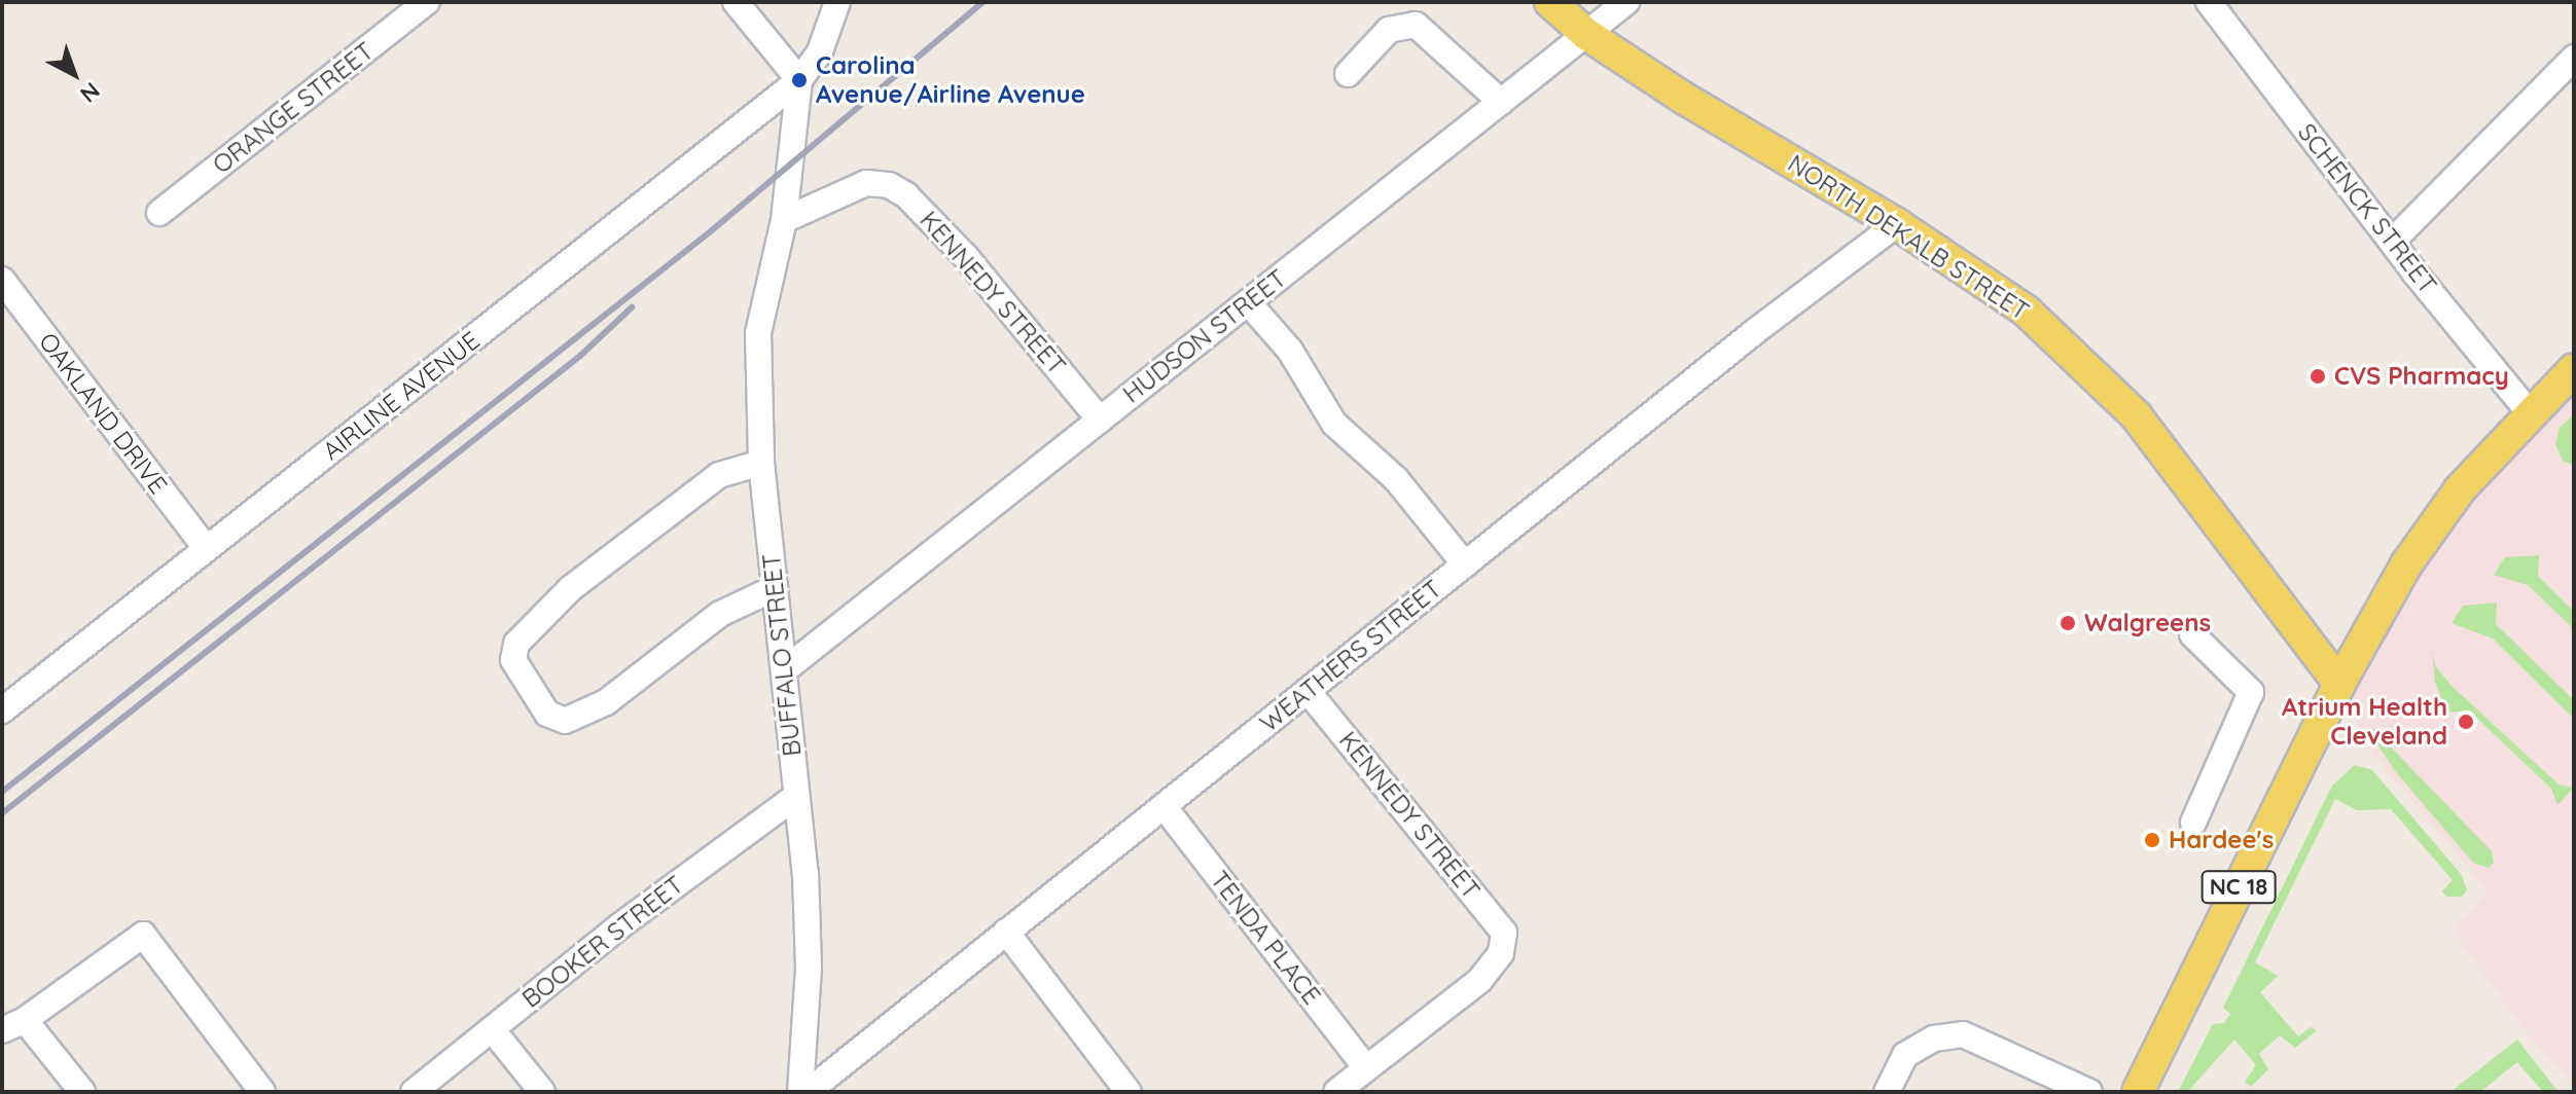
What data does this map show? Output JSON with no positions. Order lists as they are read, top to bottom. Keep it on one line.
{"streets":{"main road":["NORTH DEKALB STREET","NC 18"],"street":["ORANGE STREET","SCHENCK STREET","KENNEDY STREET","HUDSON STREET","AIRLINE AVENUE","OAKLAND DRIVE","BUFFALO STREET","WEATHERS STREET","TENDA PLACE","BOOKER STREET"]},"crossings":[["SCHENCK STREET","NC 18"],["NORTH DEKALB STREET","HUDSON STREET"],["NORTH DEKALB STREET","WEATHERS STREET"],["NORTH DEKALB STREET","NC 18"],["KENNEDY STREET","HUDSON STREET"],["KENNEDY STREET","BUFFALO STREET"],["KENNEDY STREET","WEATHERS STREET"],["KENNEDY STREET","TENDA PLACE"],["HUDSON STREET","BUFFALO STREET"],["AIRLINE AVENUE","OAKLAND DRIVE"],["AIRLINE AVENUE","BUFFALO STREET"],["BUFFALO STREET","BOOKER STREET"],["WEATHERS STREET","TENDA PLACE"]],"places":["Carolina Avenue/Airline Avenue","CVS Pharmacy","Walgreens","Atrium Health Cleveland","Hardee's"],"north":"bottom right"}
